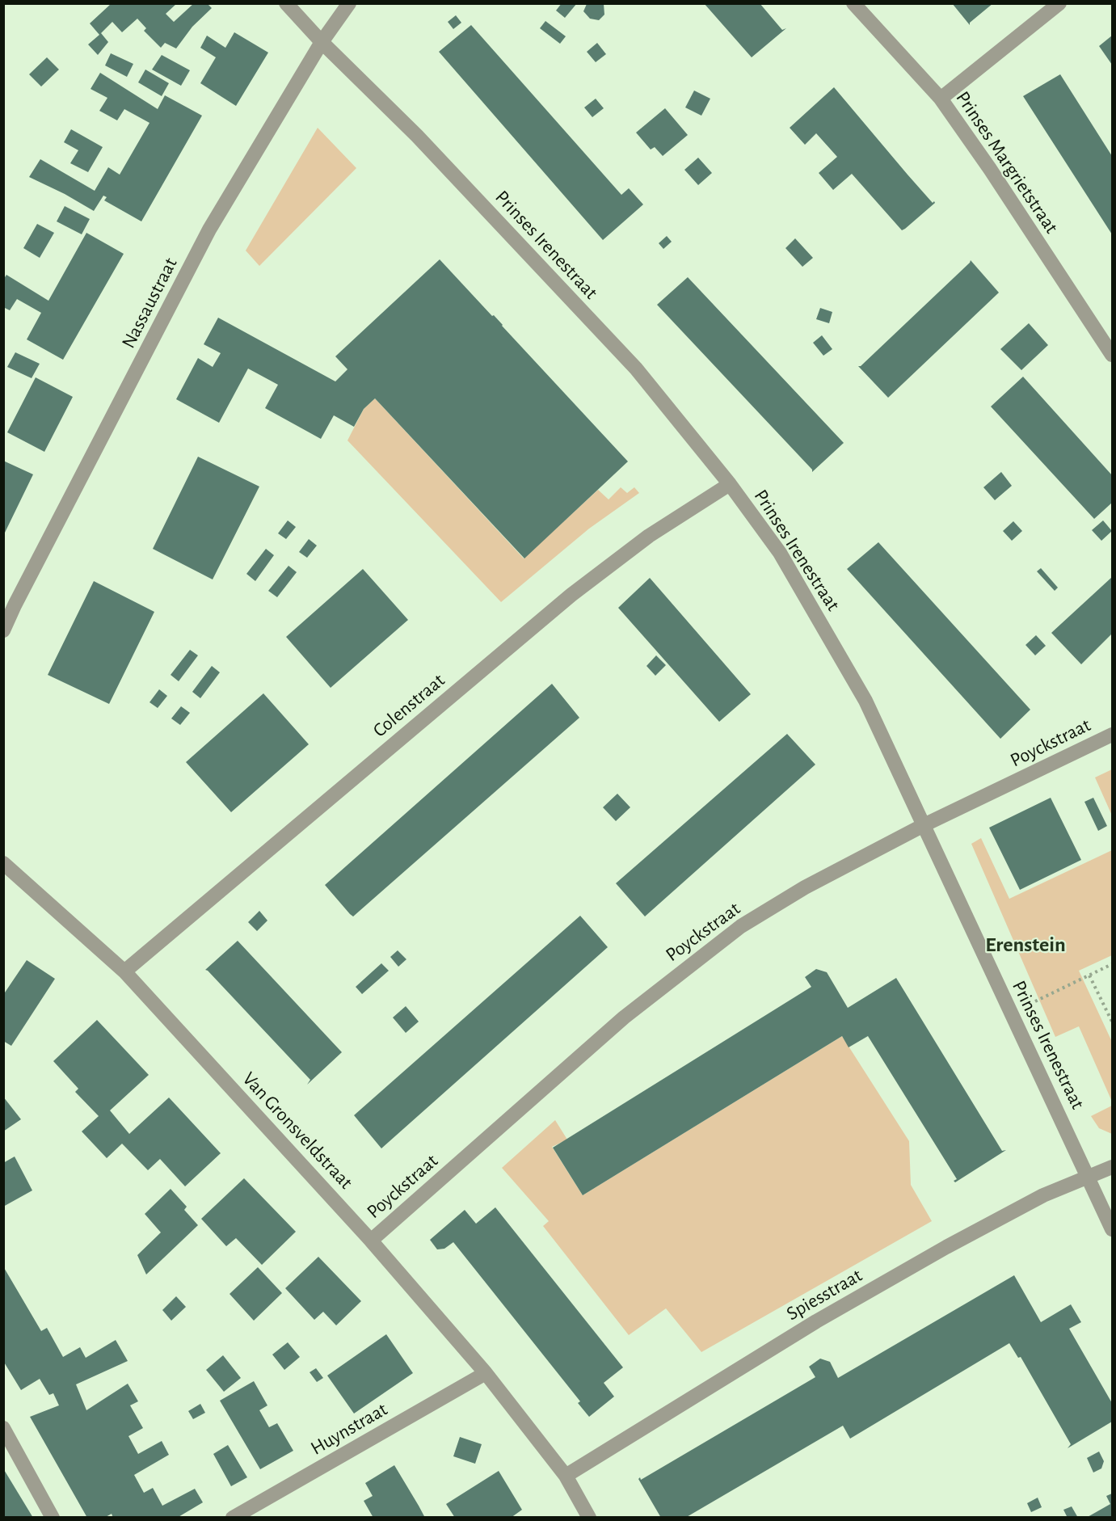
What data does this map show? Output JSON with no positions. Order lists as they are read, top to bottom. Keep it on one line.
{"streets":{"street":["Prinses Margrietstraat","Prinses Irenestraat","Nassaustraat","Colenstraat","Poyckstraat","Van Gronsveldstraat","Spiesstraat","Huynstraat"]},"crossings":[["Prinses Irenestraat","Nassaustraat"],["Prinses Irenestraat","Colenstraat"],["Prinses Irenestraat","Poyckstraat"],["Prinses Irenestraat","Spiesstraat"],["Colenstraat","Van Gronsveldstraat"],["Poyckstraat","Van Gronsveldstraat"],["Van Gronsveldstraat","Spiesstraat"],["Van Gronsveldstraat","Huynstraat"]],"districts":["Erenstein"]}
